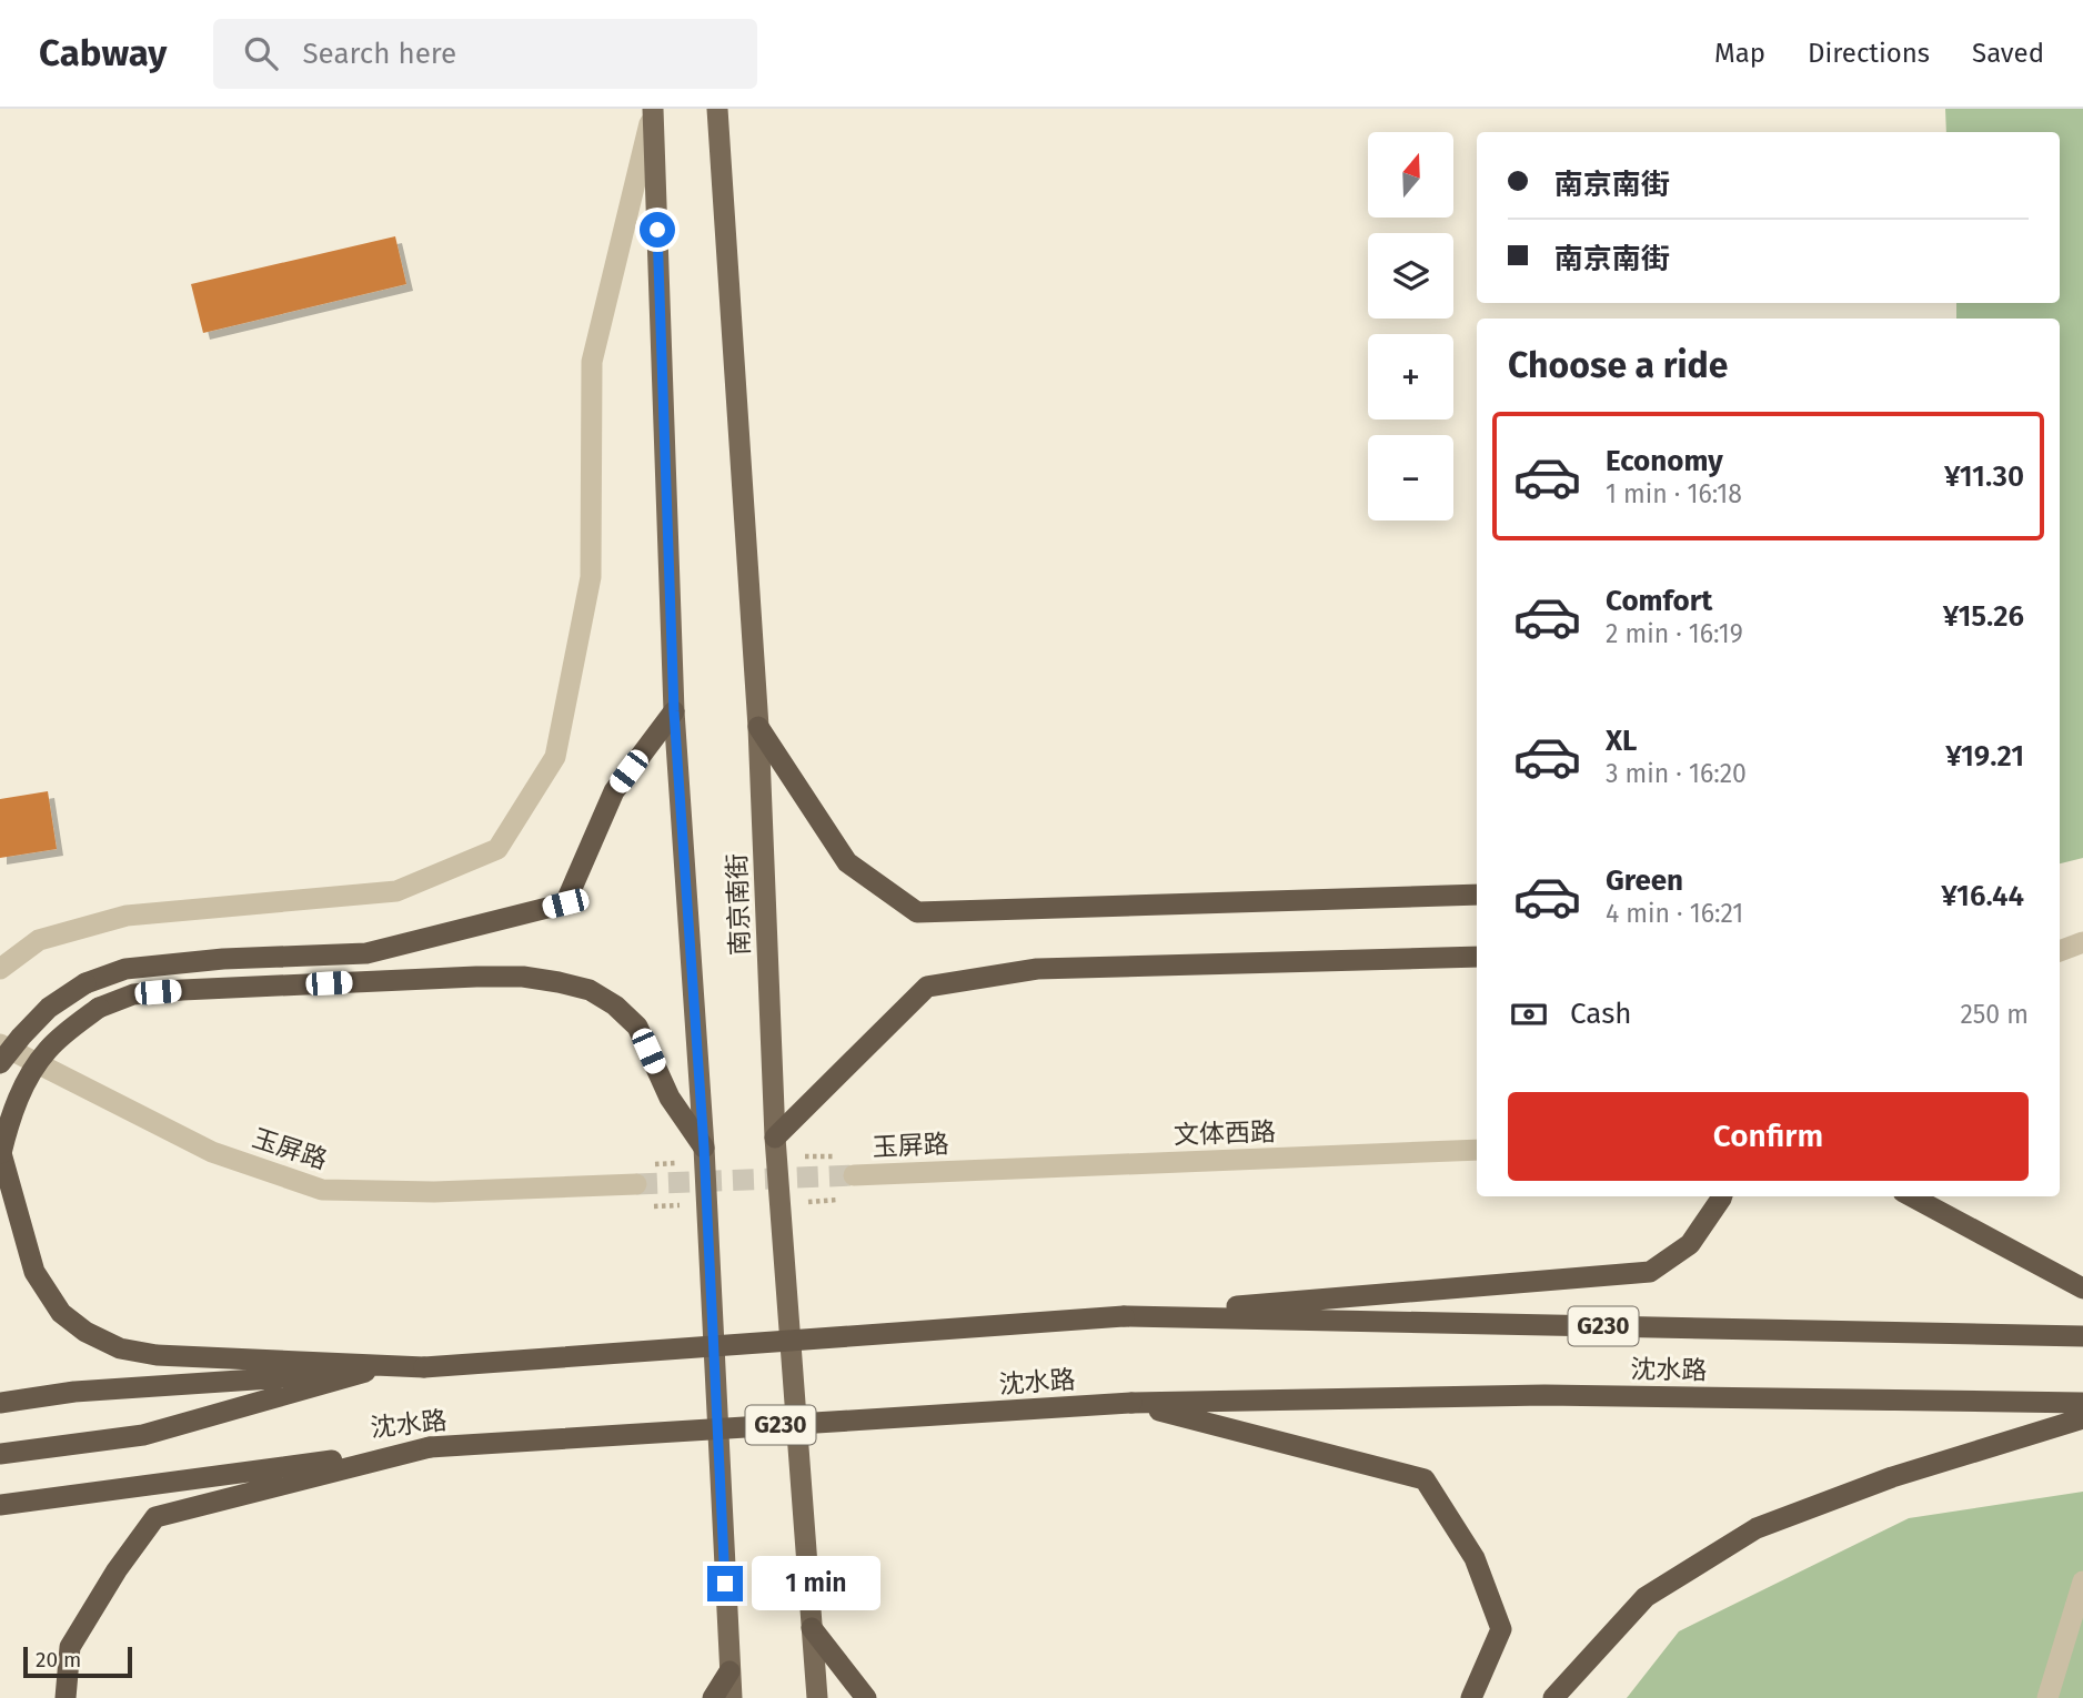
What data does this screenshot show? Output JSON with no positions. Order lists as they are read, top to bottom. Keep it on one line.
{"streets":{"highway":["G230","沈水路"],"main road":["南京南街"],"street":["文体西路","玉屏路"]},"crossings":[["文体西路","玉屏路"]],"scale_bar":"20 m","north":"top","page":{"header":"Cabway","search":"Search here","nav":["Map","Directions","Saved"],"map_buttons":["+","−"],"banner":["南京南街","南京南街"],"heading":"Choose a ride","list":[{"name":"Economy","note":"1 min · 16:18","value":"¥11.30"},{"name":"Comfort","note":"2 min · 16:19","value":"¥15.26"},{"name":"XL","note":"3 min · 16:20","value":"¥19.21"},{"name":"Green","note":"4 min · 16:21","value":"¥16.44"}],"pay":["Cash","250 m"],"buttons":"Confirm","bubble":"1 min","scale":"20 m"}}
